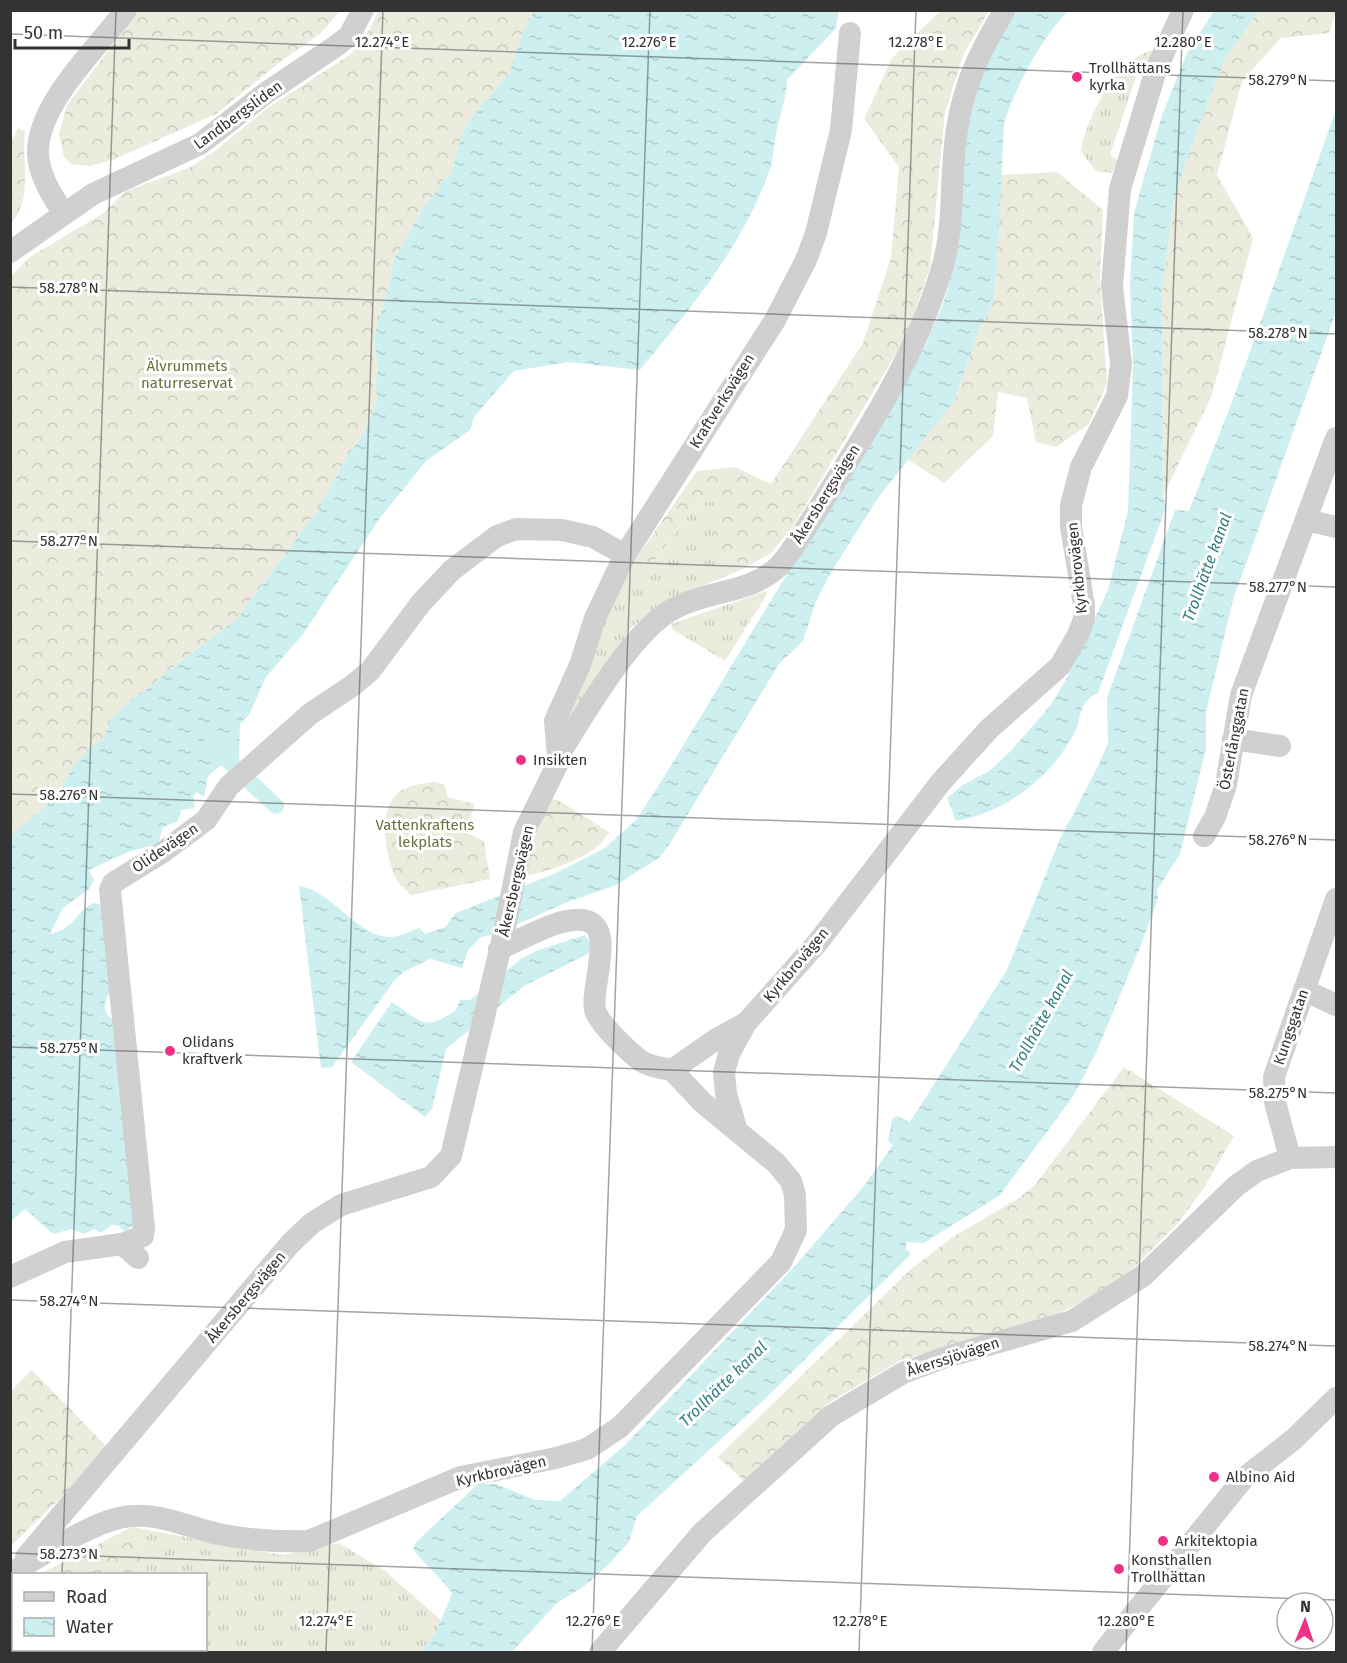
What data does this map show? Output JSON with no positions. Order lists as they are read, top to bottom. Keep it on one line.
{"streets":{"street":["Landbergsliden","Kraftverksvägen","Åkersbergsvägen","Kyrkbrovägen","Österlånggatan","Olidevägen","Kungsgatan","Åkerssjövägen"]},"crossings":[["Kraftverksvägen","Åkersbergsvägen"],["Kraftverksvägen","Olidevägen"],["Åkersbergsvägen","Kyrkbrovägen"],["Kungsgatan","Åkerssjövägen"]],"water":["Trollhätte kanal"],"parks":["Älvrummets naturreservat","Vattenkraftens lekplats"],"places":["Trollhättans kyrka","Insikten","Olidans kraftverk","Albino Aid","Arkitektopia","Konsthallen Trollhättan"],"legend":["Road","Water"],"scale_bar":"50 m","north":"top","coordinates":["12.274°E","12.276°E","12.278°E","12.280°E","58.279°N","58.278°N","58.277°N","58.276°N","58.275°N","58.274°N","58.273°N"]}
